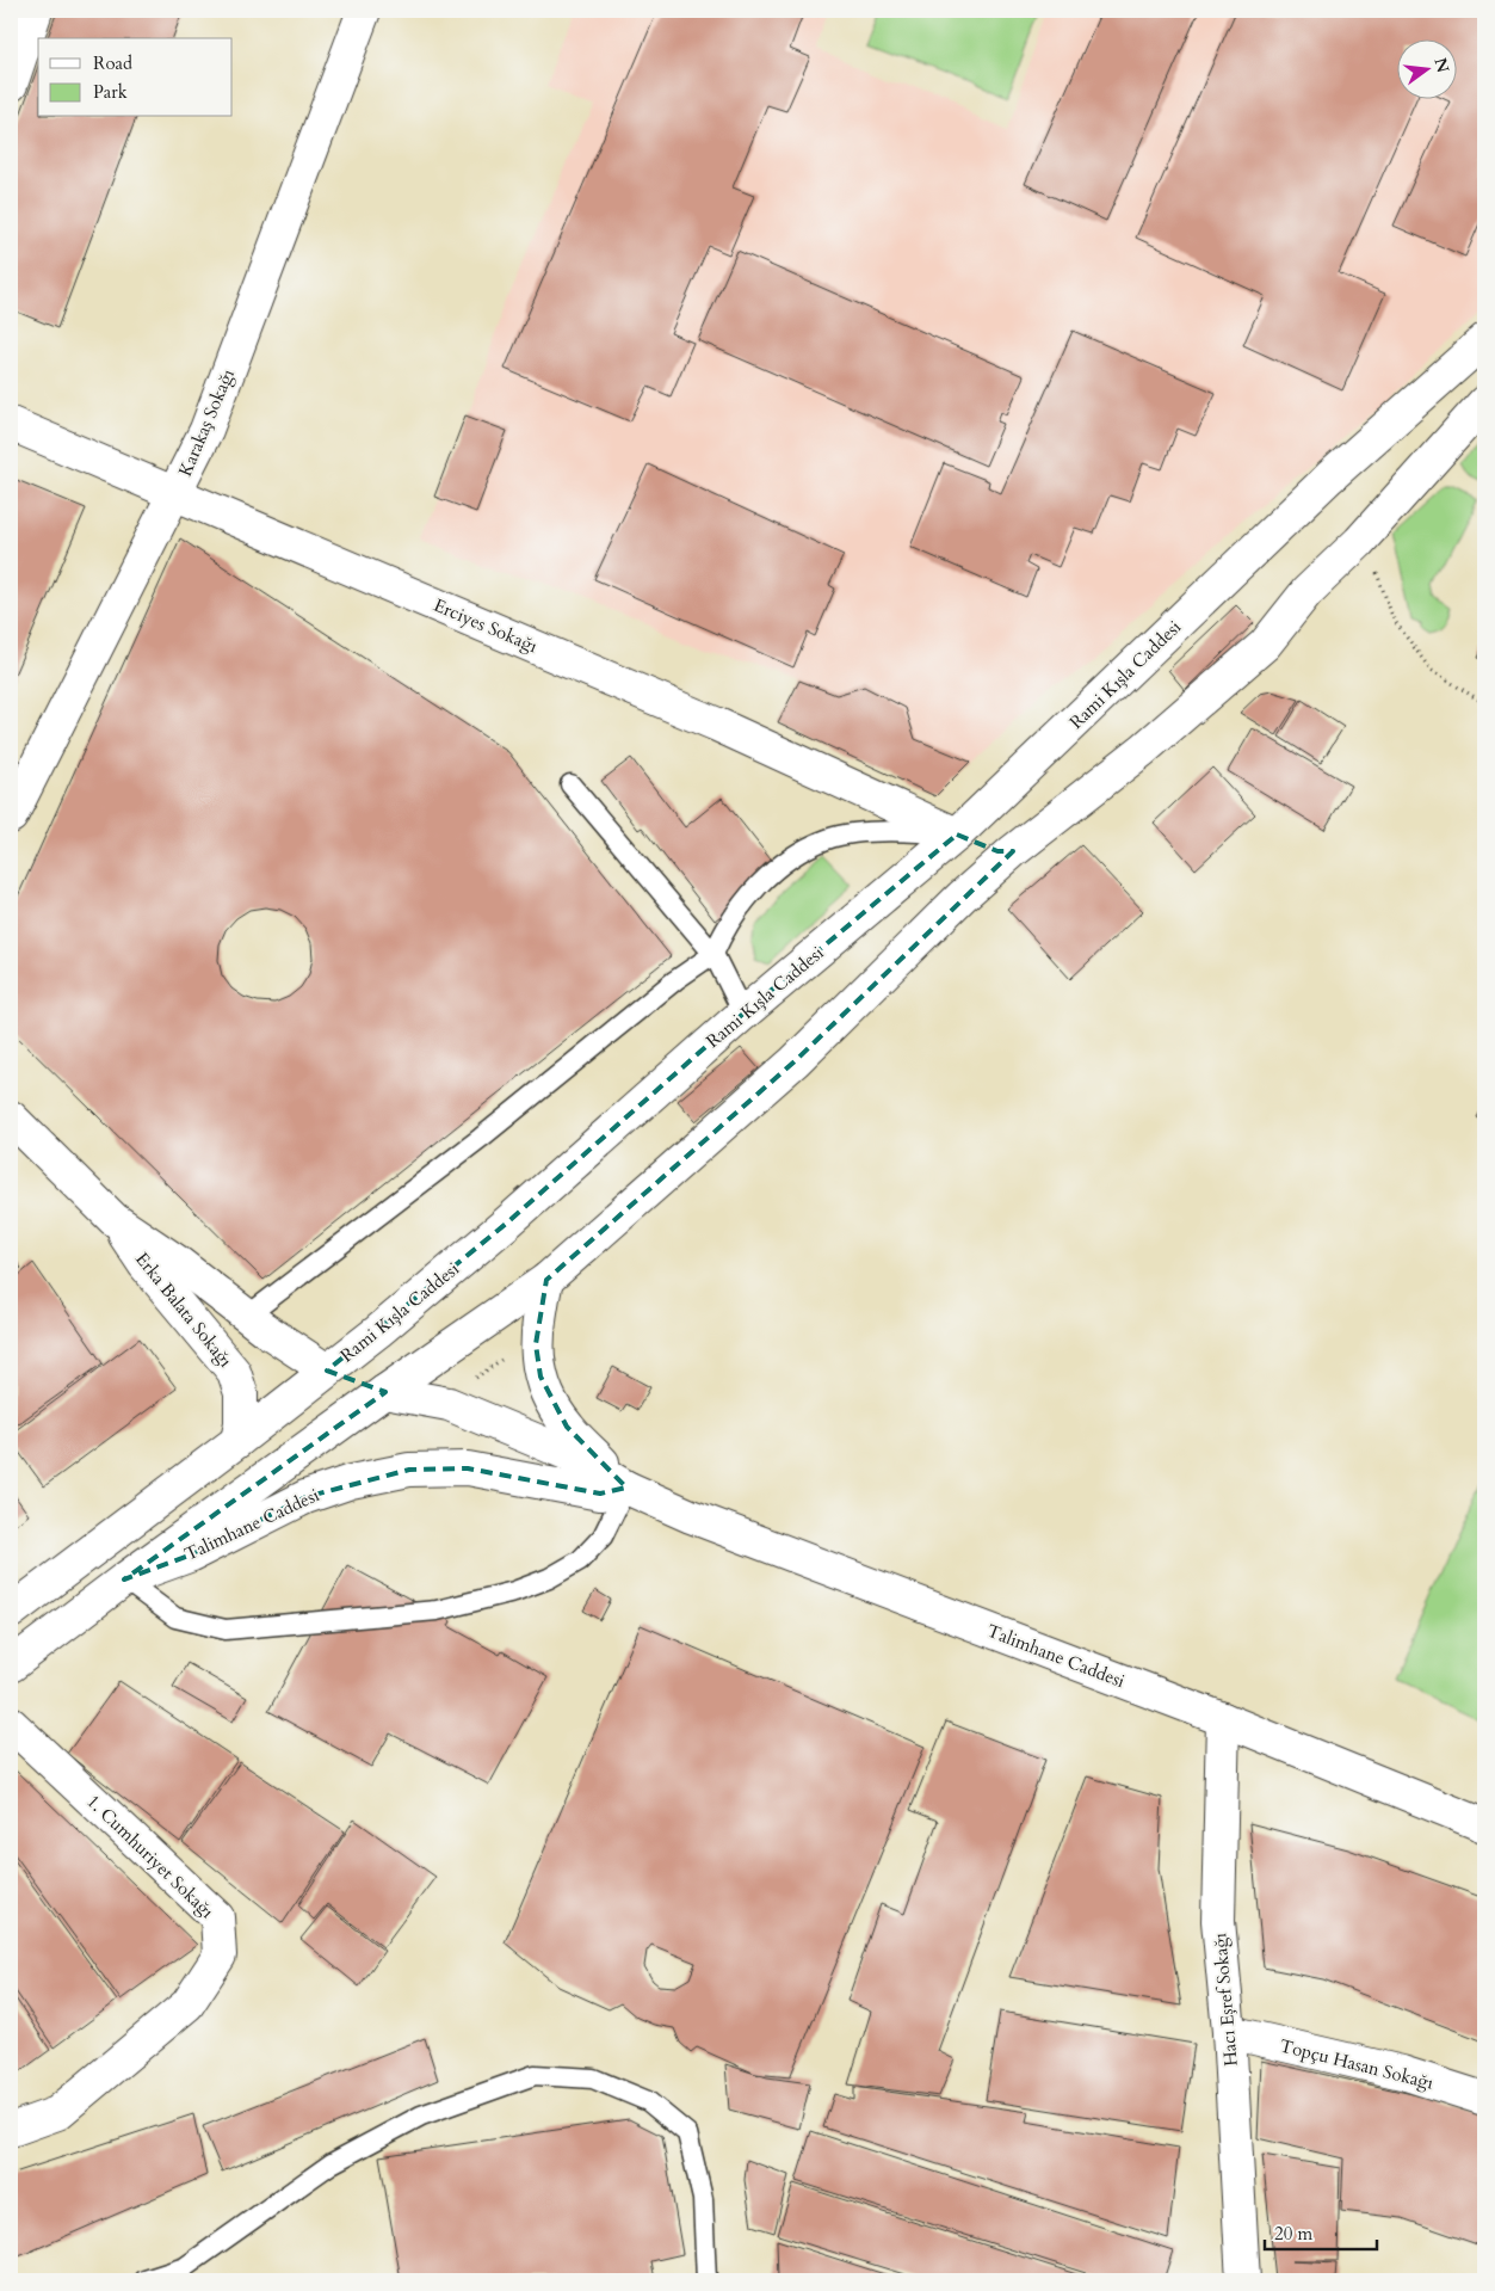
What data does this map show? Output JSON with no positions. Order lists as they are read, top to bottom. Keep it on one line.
{"streets":{"main road":["Karakaş Sokağı","Erciyes Sokağı","Rami Kışla Caddesi","Erka Balata Sokağı","Talimhane Caddesi","1. Cumhuriyet Sokağı","Hacı Eşref Sokağı","Topçu Hasan Sokağı"]},"crossings":[["Karakaş Sokağı","Erciyes Sokağı"],["Erciyes Sokağı","Rami Kışla Caddesi"],["Rami Kışla Caddesi","Erka Balata Sokağı"],["Erka Balata Sokağı","Talimhane Caddesi"],["Talimhane Caddesi","Hacı Eşref Sokağı"],["Hacı Eşref Sokağı","Topçu Hasan Sokağı"]],"legend":["Road","Park"],"scale_bar":"20 m","north":"right"}
